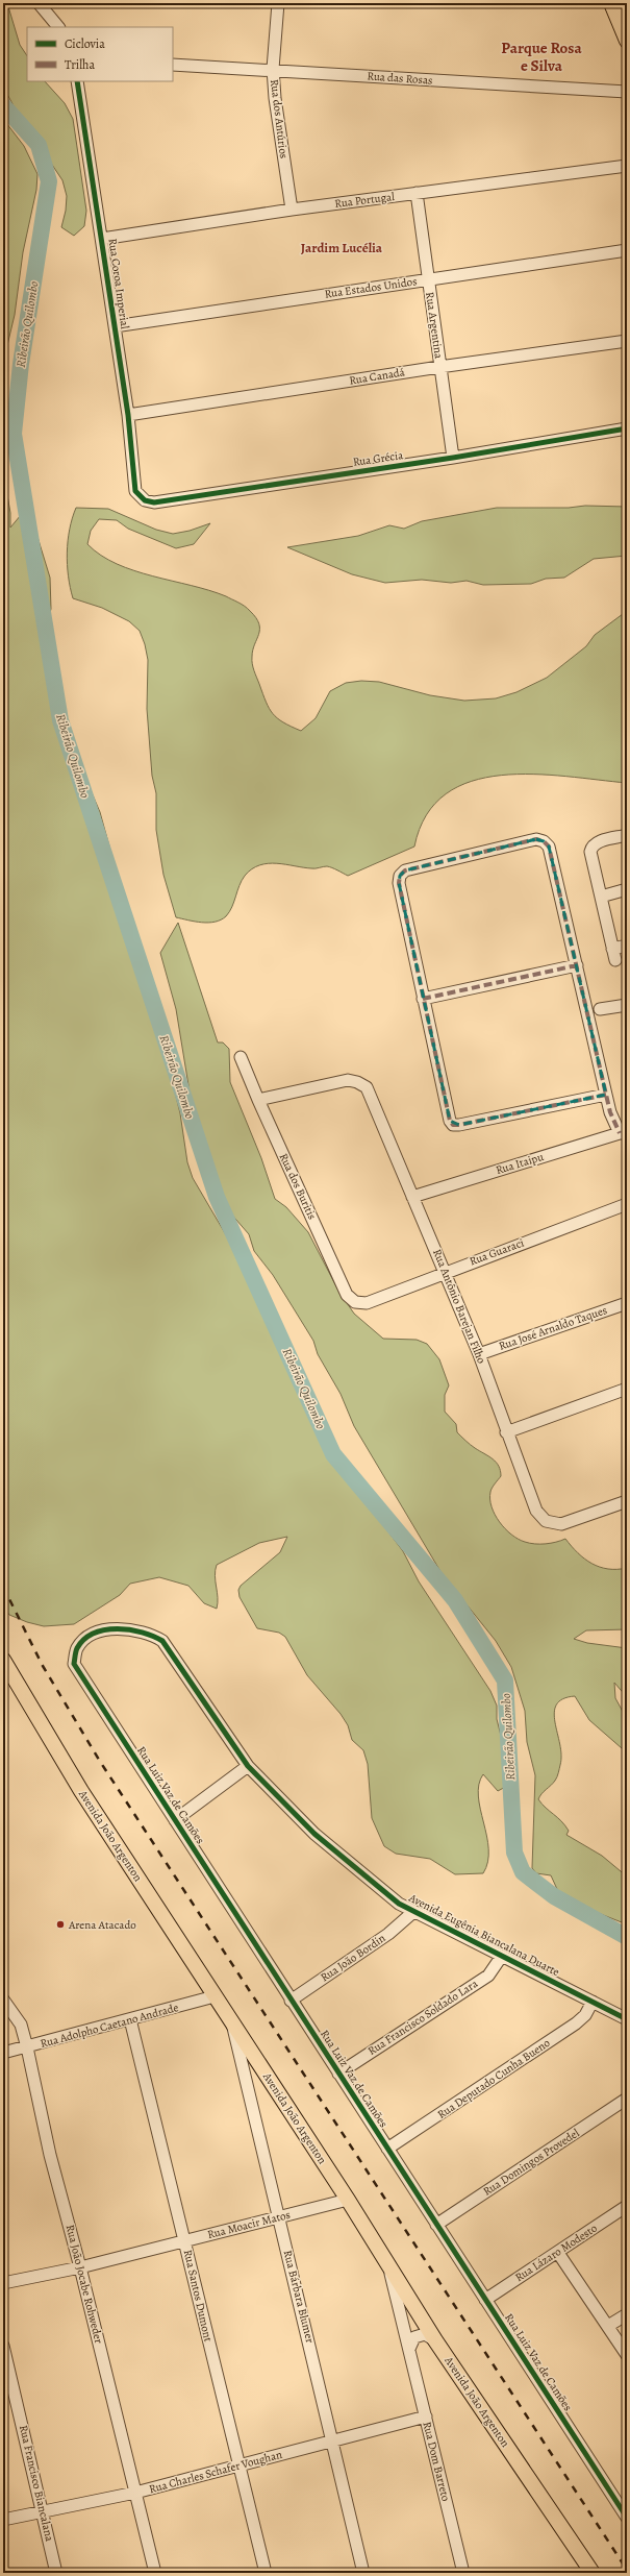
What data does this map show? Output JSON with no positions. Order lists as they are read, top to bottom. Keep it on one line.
{"streets":{"main road":["Avenida João Argenton"],"street":["Rua das Rosas","Rua dos Antúrios","Rua Portugal","Rua Coroa Imperial","Rua Estados Unidos","Rua Argentina","Rua Canadá","Rua Grécia","Rua Itaipu","Rua dos Buritis","Rua Guaraci","Rua Antônio Barejan Filho","Rua José Arnaldo Taques","Rua Luiz Vaz de Camões","Avenida Eugênia Biancalana Duarte","Rua João Bordin","Rua Francisco Soldado Lara","Rua Adolpho Caetano Andrade","Rua Deputado Cunha Bueno","Rua Domingos Provedel","Rua Moacir Matos","Rua Lázaro Modesto","Rua João Jocabe Rohweder","Rua Santos Dumont","Rua Bárbara Blumer","Rua Dom Barreto","Rua Charles Schafer Voughan","Rua Francisco Biancalana"]},"crossings":[["Rua das Rosas","Rua dos Antúrios"],["Rua dos Antúrios","Rua Portugal"],["Rua Portugal","Rua Coroa Imperial"],["Rua Portugal","Rua Argentina"],["Rua Coroa Imperial","Rua Estados Unidos"],["Rua Coroa Imperial","Rua Canadá"],["Rua Coroa Imperial","Rua Grécia"],["Rua Estados Unidos","Rua Argentina"],["Rua Argentina","Rua Canadá"],["Rua Argentina","Rua Grécia"],["Rua Itaipu","Rua Antônio Barejan Filho"],["Rua dos Buritis","Rua Guaraci"],["Rua dos Buritis","Rua Antônio Barejan Filho"],["Rua Guaraci","Rua Antônio Barejan Filho"],["Rua Antônio Barejan Filho","Rua José Arnaldo Taques"],["Rua Luiz Vaz de Camões","Avenida Eugênia Biancalana Duarte"],["Rua Luiz Vaz de Camões","Rua João Bordin"],["Rua Luiz Vaz de Camões","Rua Francisco Soldado Lara"],["Rua Luiz Vaz de Camões","Rua Deputado Cunha Bueno"],["Rua Luiz Vaz de Camões","Rua Domingos Provedel"],["Rua Luiz Vaz de Camões","Rua Lázaro Modesto"],["Avenida João Argenton","Rua Adolpho Caetano Andrade"],["Avenida João Argenton","Rua Moacir Matos"],["Avenida João Argenton","Rua Bárbara Blumer"],["Avenida João Argenton","Rua Dom Barreto"],["Avenida Eugênia Biancalana Duarte","Rua João Bordin"],["Avenida Eugênia Biancalana Duarte","Rua Francisco Soldado Lara"],["Avenida Eugênia Biancalana Duarte","Rua Deputado Cunha Bueno"],["Rua Adolpho Caetano Andrade","Rua João Jocabe Rohweder"],["Rua Adolpho Caetano Andrade","Rua Santos Dumont"],["Rua Moacir Matos","Rua João Jocabe Rohweder"],["Rua Moacir Matos","Rua Santos Dumont"],["Rua Moacir Matos","Rua Bárbara Blumer"],["Rua João Jocabe Rohweder","Rua Charles Schafer Voughan"],["Rua Santos Dumont","Rua Charles Schafer Voughan"],["Rua Bárbara Blumer","Rua Charles Schafer Voughan"],["Rua Dom Barreto","Rua Charles Schafer Voughan"],["Rua Charles Schafer Voughan","Rua Francisco Biancalana"]],"districts":["Parque Rosa e Silva","Jardim Lucélia"],"water":["Ribeirão Quilombo"],"places":["Arena Atacado"],"legend":["Ciclovia","Trilha"]}
